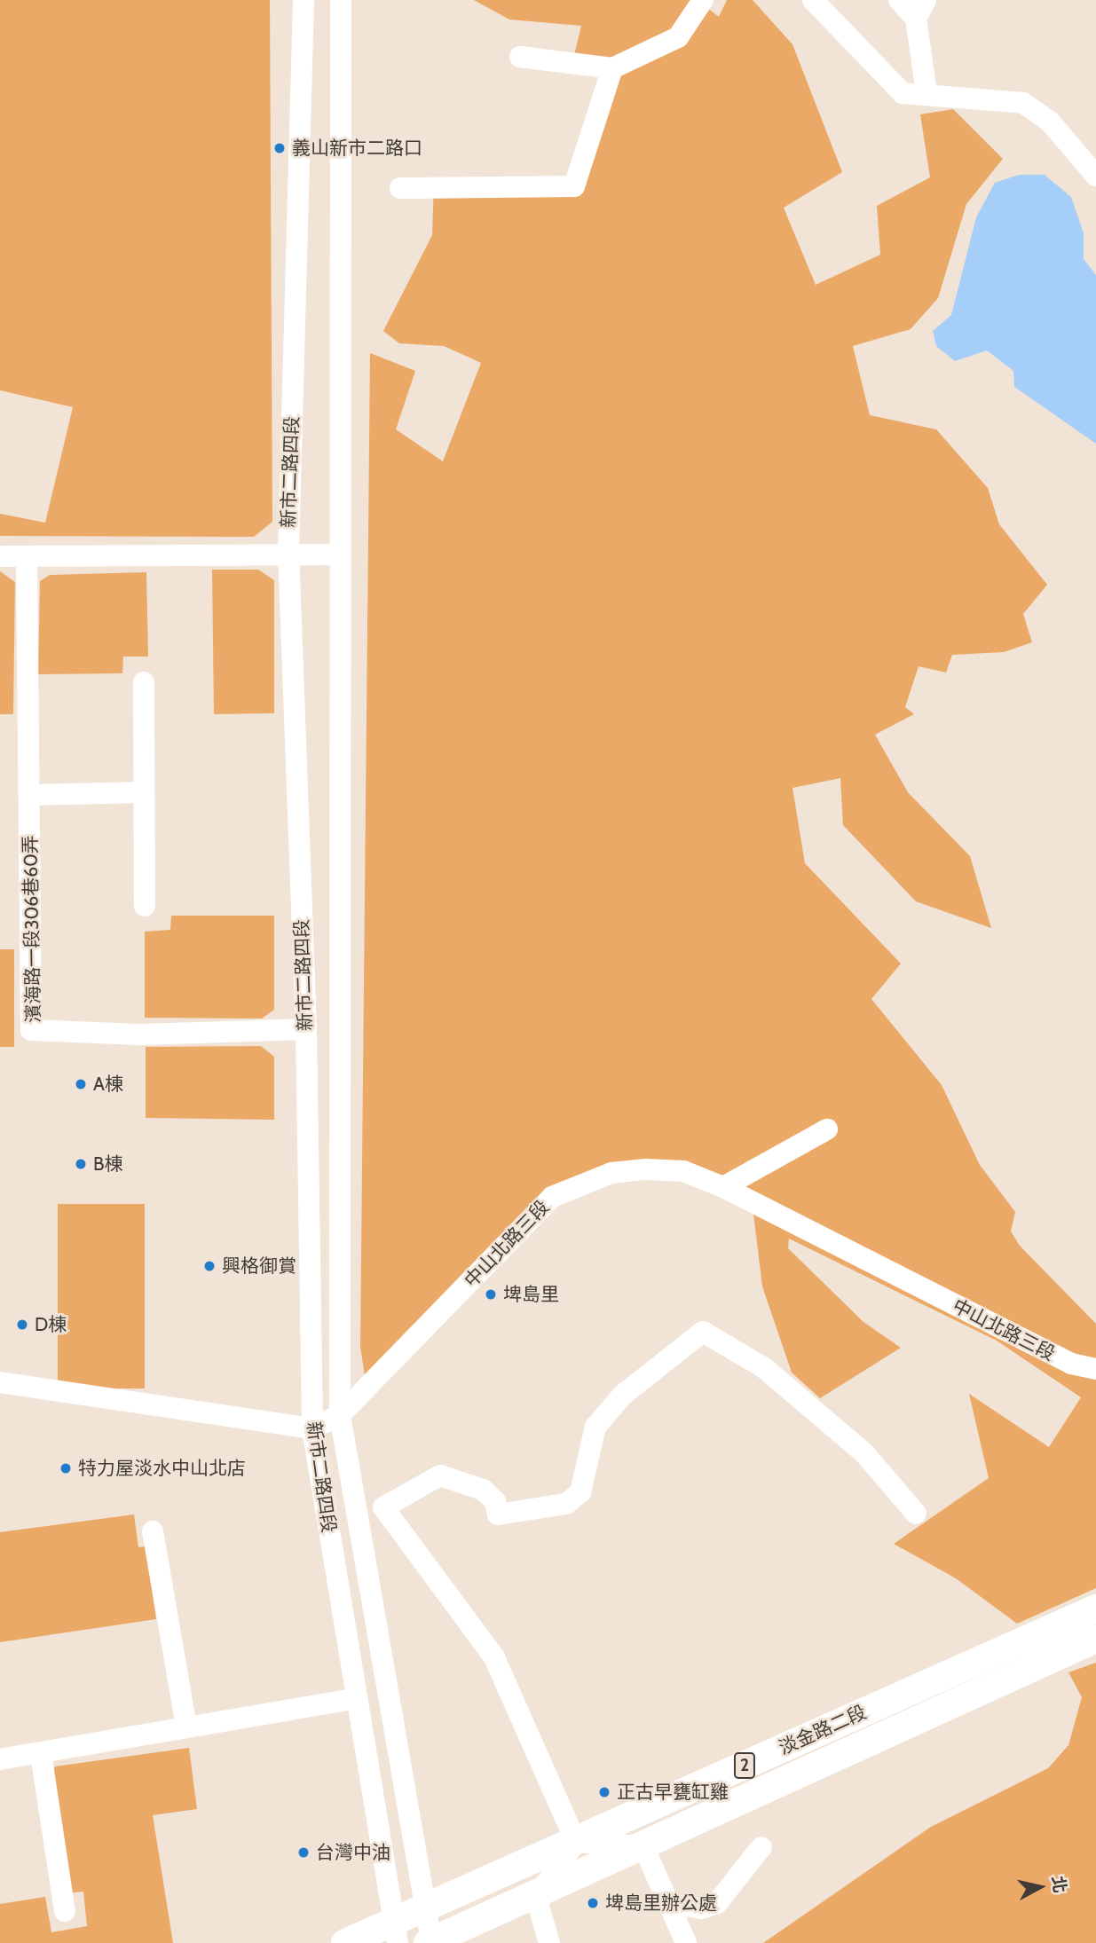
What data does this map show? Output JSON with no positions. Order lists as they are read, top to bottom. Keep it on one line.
{"streets":{"main road":["淡金路二段","2"],"street":["新市二路四段","濱海路一段306巷60弄","中山北路三段"]},"crossings":[["新市二路四段","濱海路一段306巷60弄"],["新市二路四段","中山北路三段"],["新市二路四段","淡金路二段"]],"places":["義山新市二路口","A棟","B棟","興格御賞","埤島里","D棟","特力屋淡水中山北店","正古早甕缸雞","台灣中油","埤島里辦公處"],"north":"right"}
